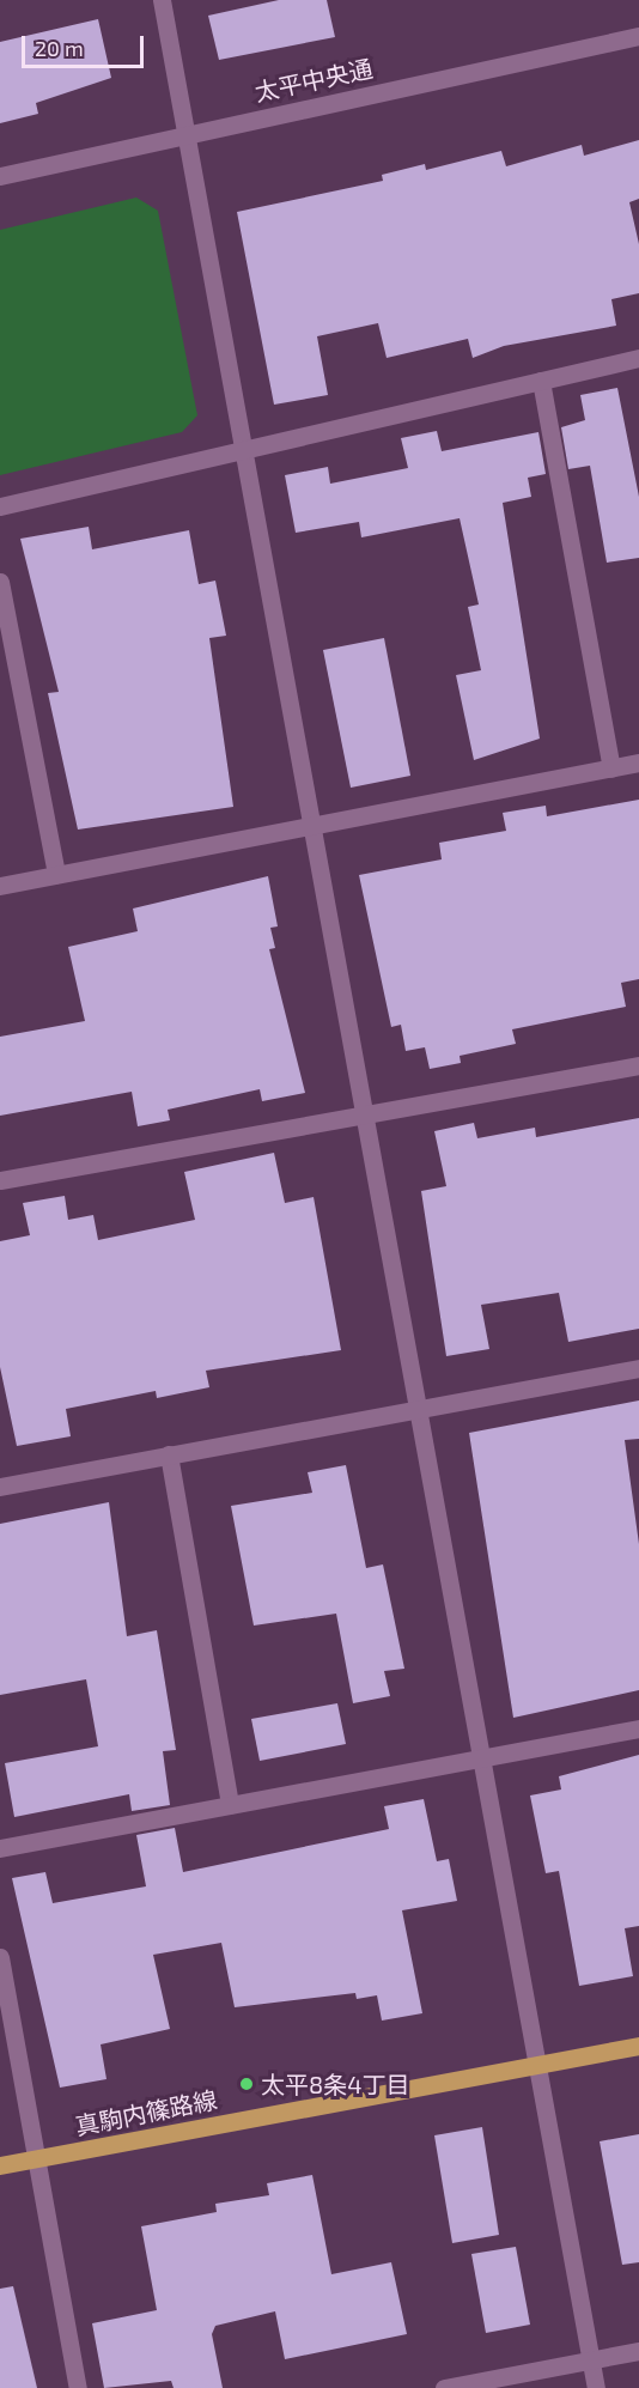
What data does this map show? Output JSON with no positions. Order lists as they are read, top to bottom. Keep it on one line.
{"streets":{"main road":["真駒内篠路線"],"street":["太平中央通"]},"places":["太平8条4丁目"],"scale_bar":"20 m"}
